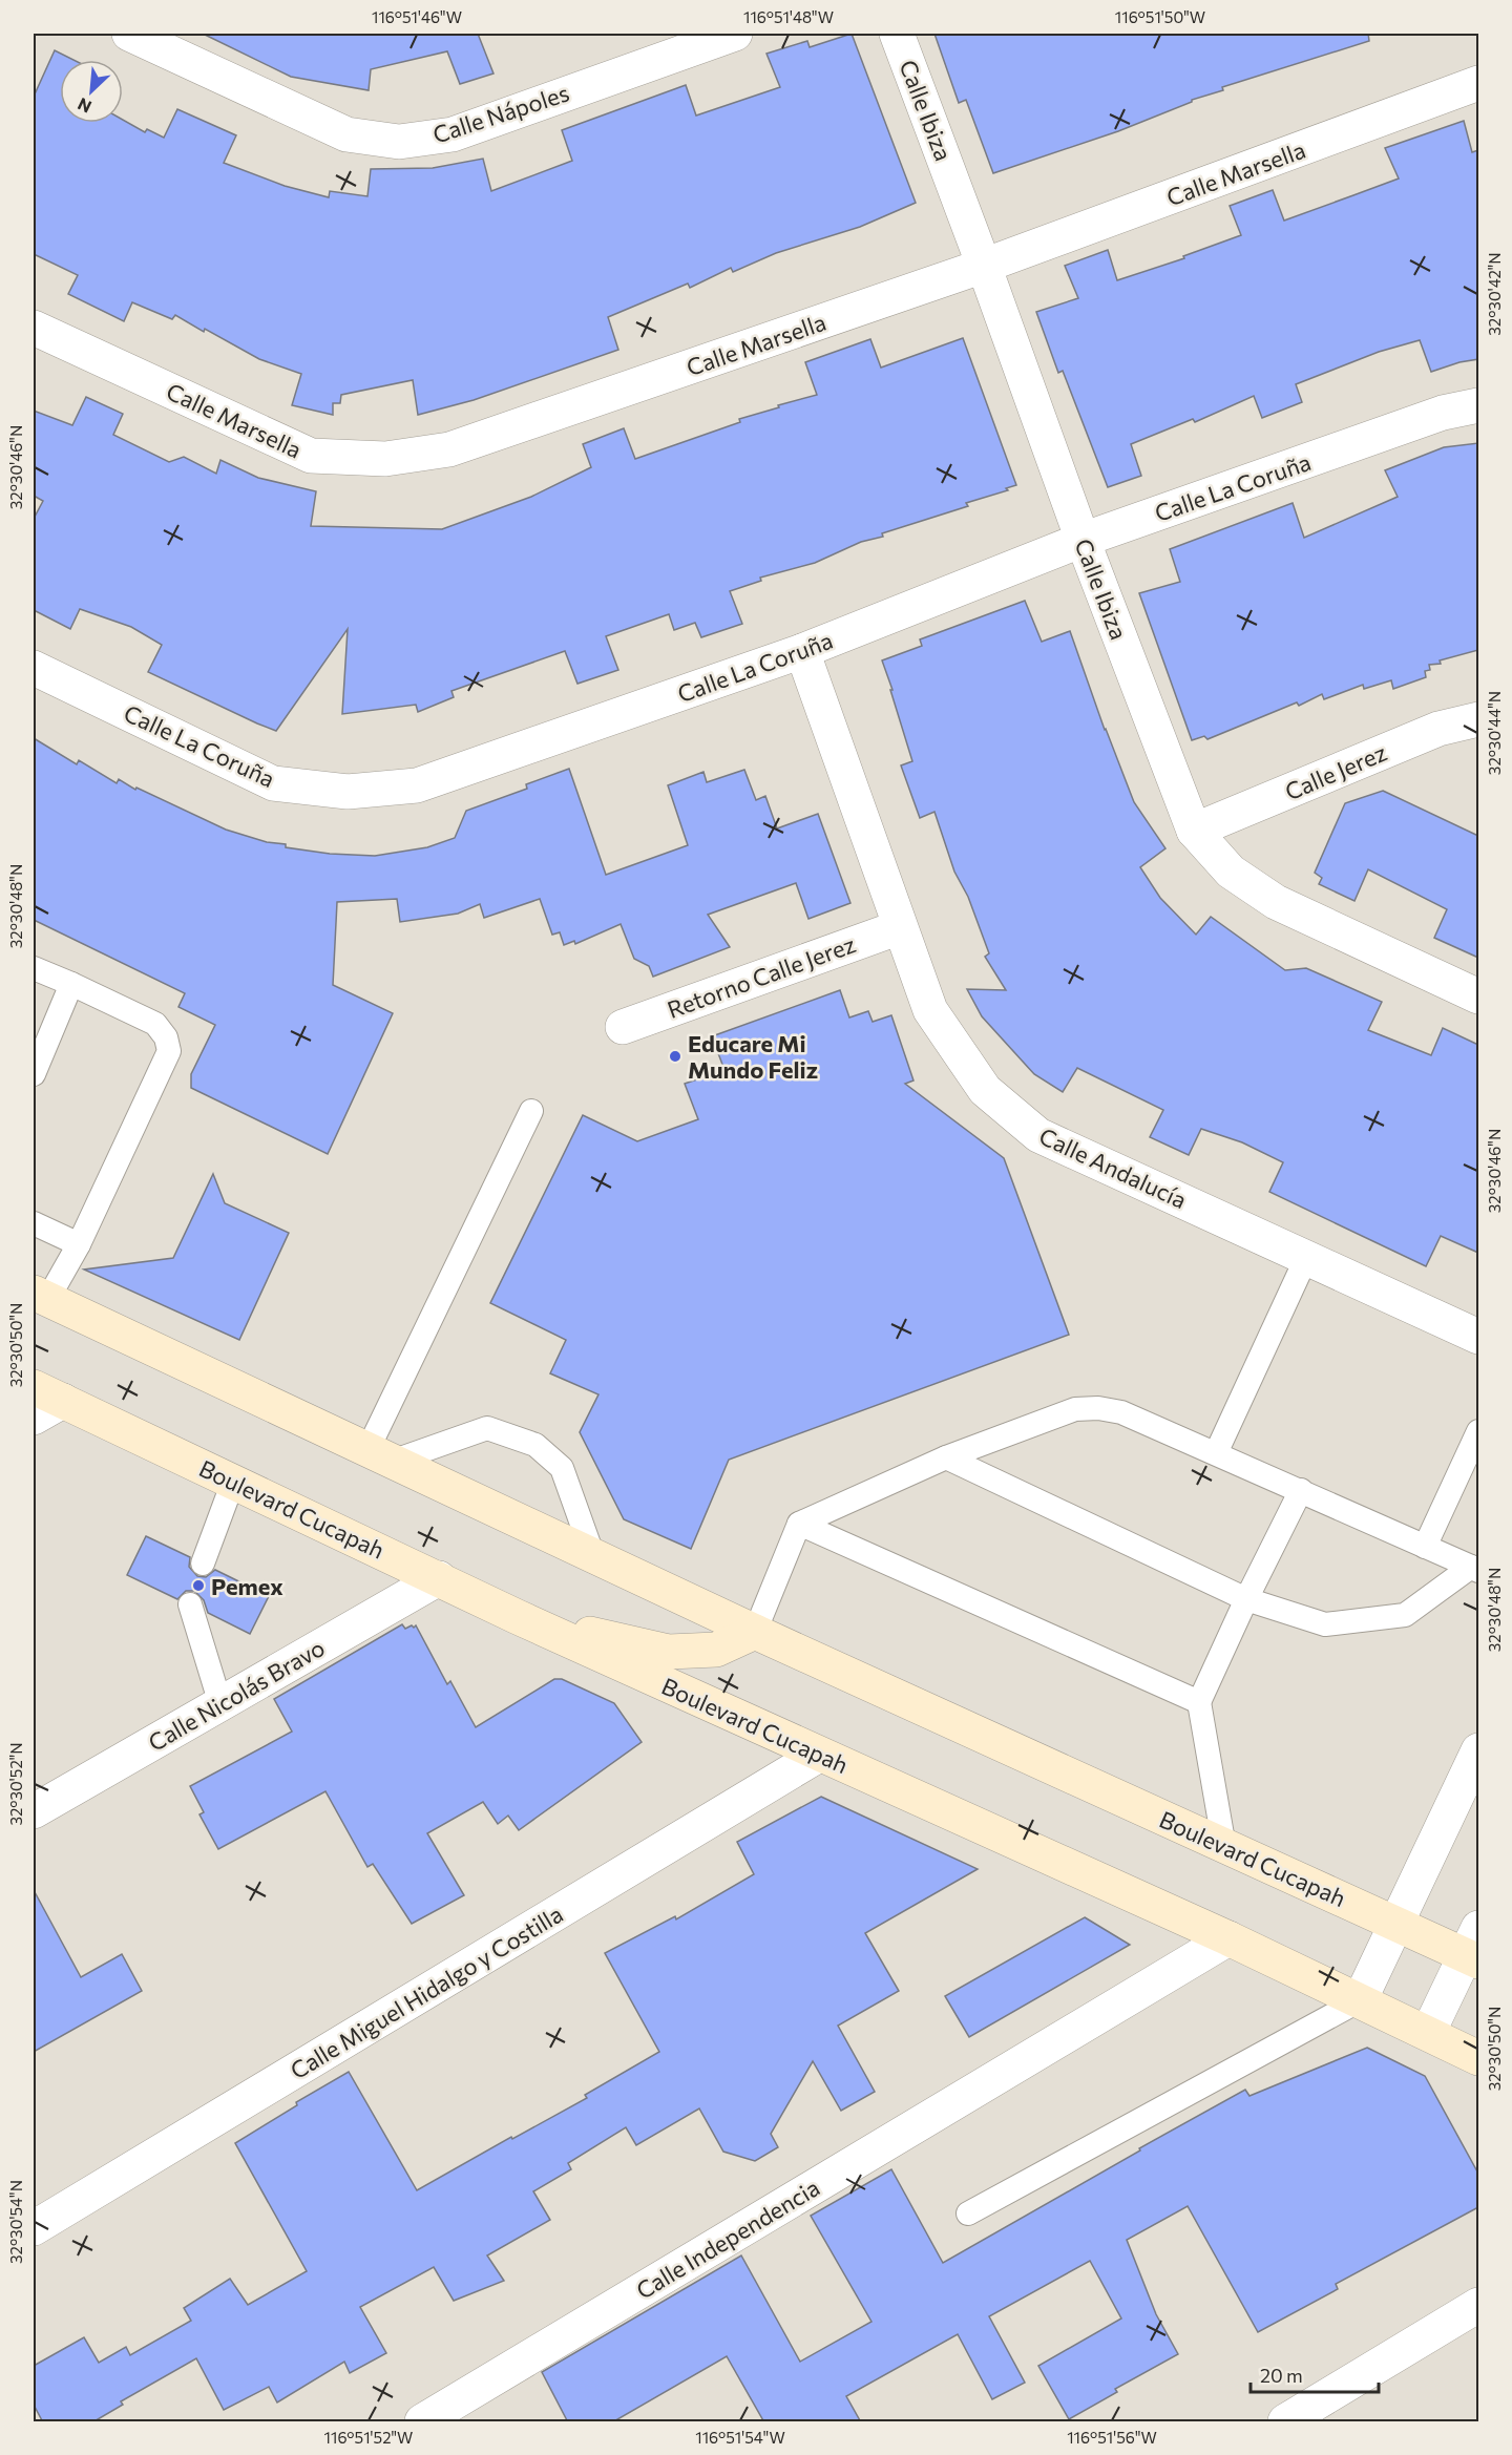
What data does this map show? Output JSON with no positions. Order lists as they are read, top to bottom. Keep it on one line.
{"streets":{"main road":["Boulevard Cucapah"],"street":["Calle Ibiza","Calle Nápoles","Calle Marsella","Calle La Coruña","Calle Jerez","Retorno Calle Jerez","Calle Andalucía","Calle Nicolás Bravo","Calle Miguel Hidalgo y Costilla","Calle Independencia"]},"crossings":[["Calle Ibiza","Calle Marsella"],["Calle Ibiza","Calle La Coruña"],["Calle Ibiza","Calle Jerez"],["Calle La Coruña","Calle Andalucía"],["Retorno Calle Jerez","Calle Andalucía"],["Boulevard Cucapah","Calle Nicolás Bravo"],["Boulevard Cucapah","Calle Miguel Hidalgo y Costilla"],["Boulevard Cucapah","Calle Independencia"]],"places":["Educare Mi Mundo Feliz","Pemex"],"scale_bar":"20 m","north":"bottom left","coordinates":["116°51'46\"W","116°51'48\"W","116°51'50\"W","32°30'42\"N","32°30'46\"N","32°30'44\"N","32°30'48\"N","32°30'50\"N","32°30'52\"N","32°30'54\"N","116°51'52\"W","116°51'54\"W","116°51'56\"W"]}
